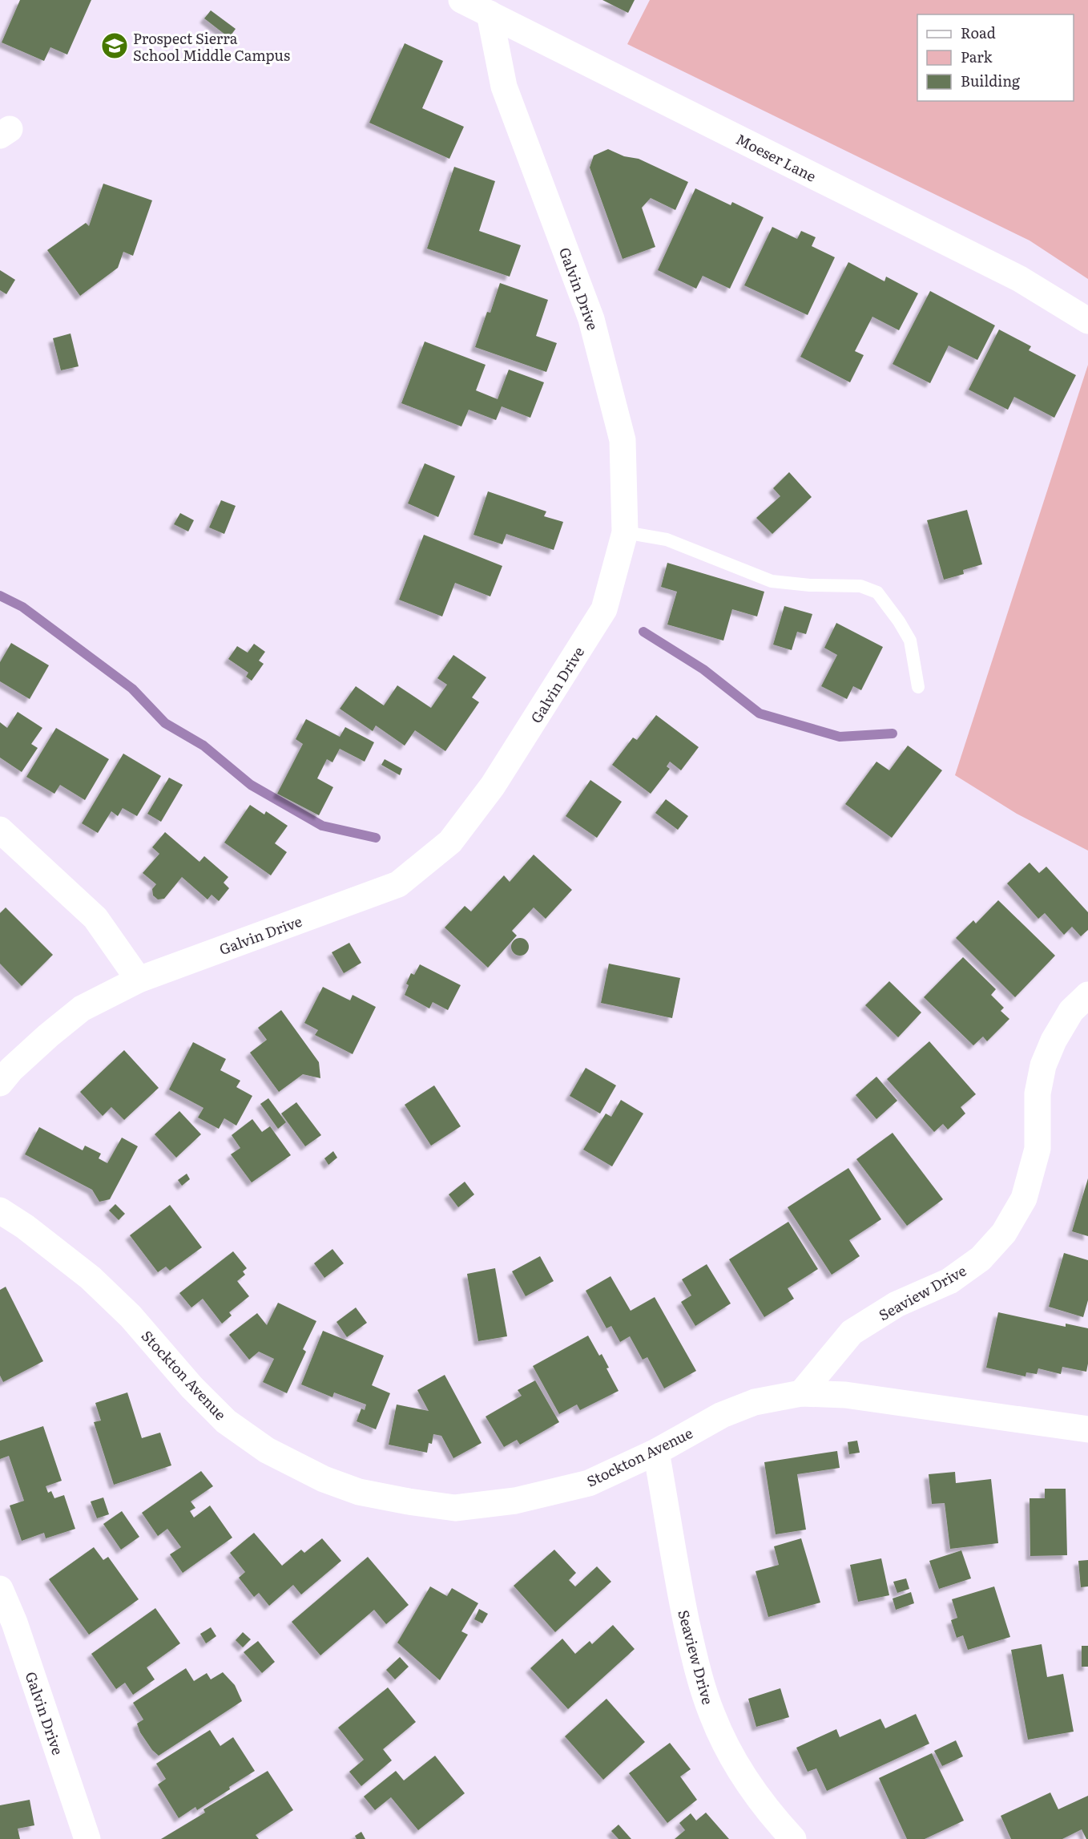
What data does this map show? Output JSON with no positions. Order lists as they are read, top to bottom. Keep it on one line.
{"streets":{"street":["Moeser Lane","Galvin Drive","Seaview Drive","Stockton Avenue"]},"crossings":[["Moeser Lane","Galvin Drive"],["Seaview Drive","Stockton Avenue"]],"places":{"school or university":["Prospect Sierra School Middle Campus"]},"legend":["Road","Park","Building"]}
